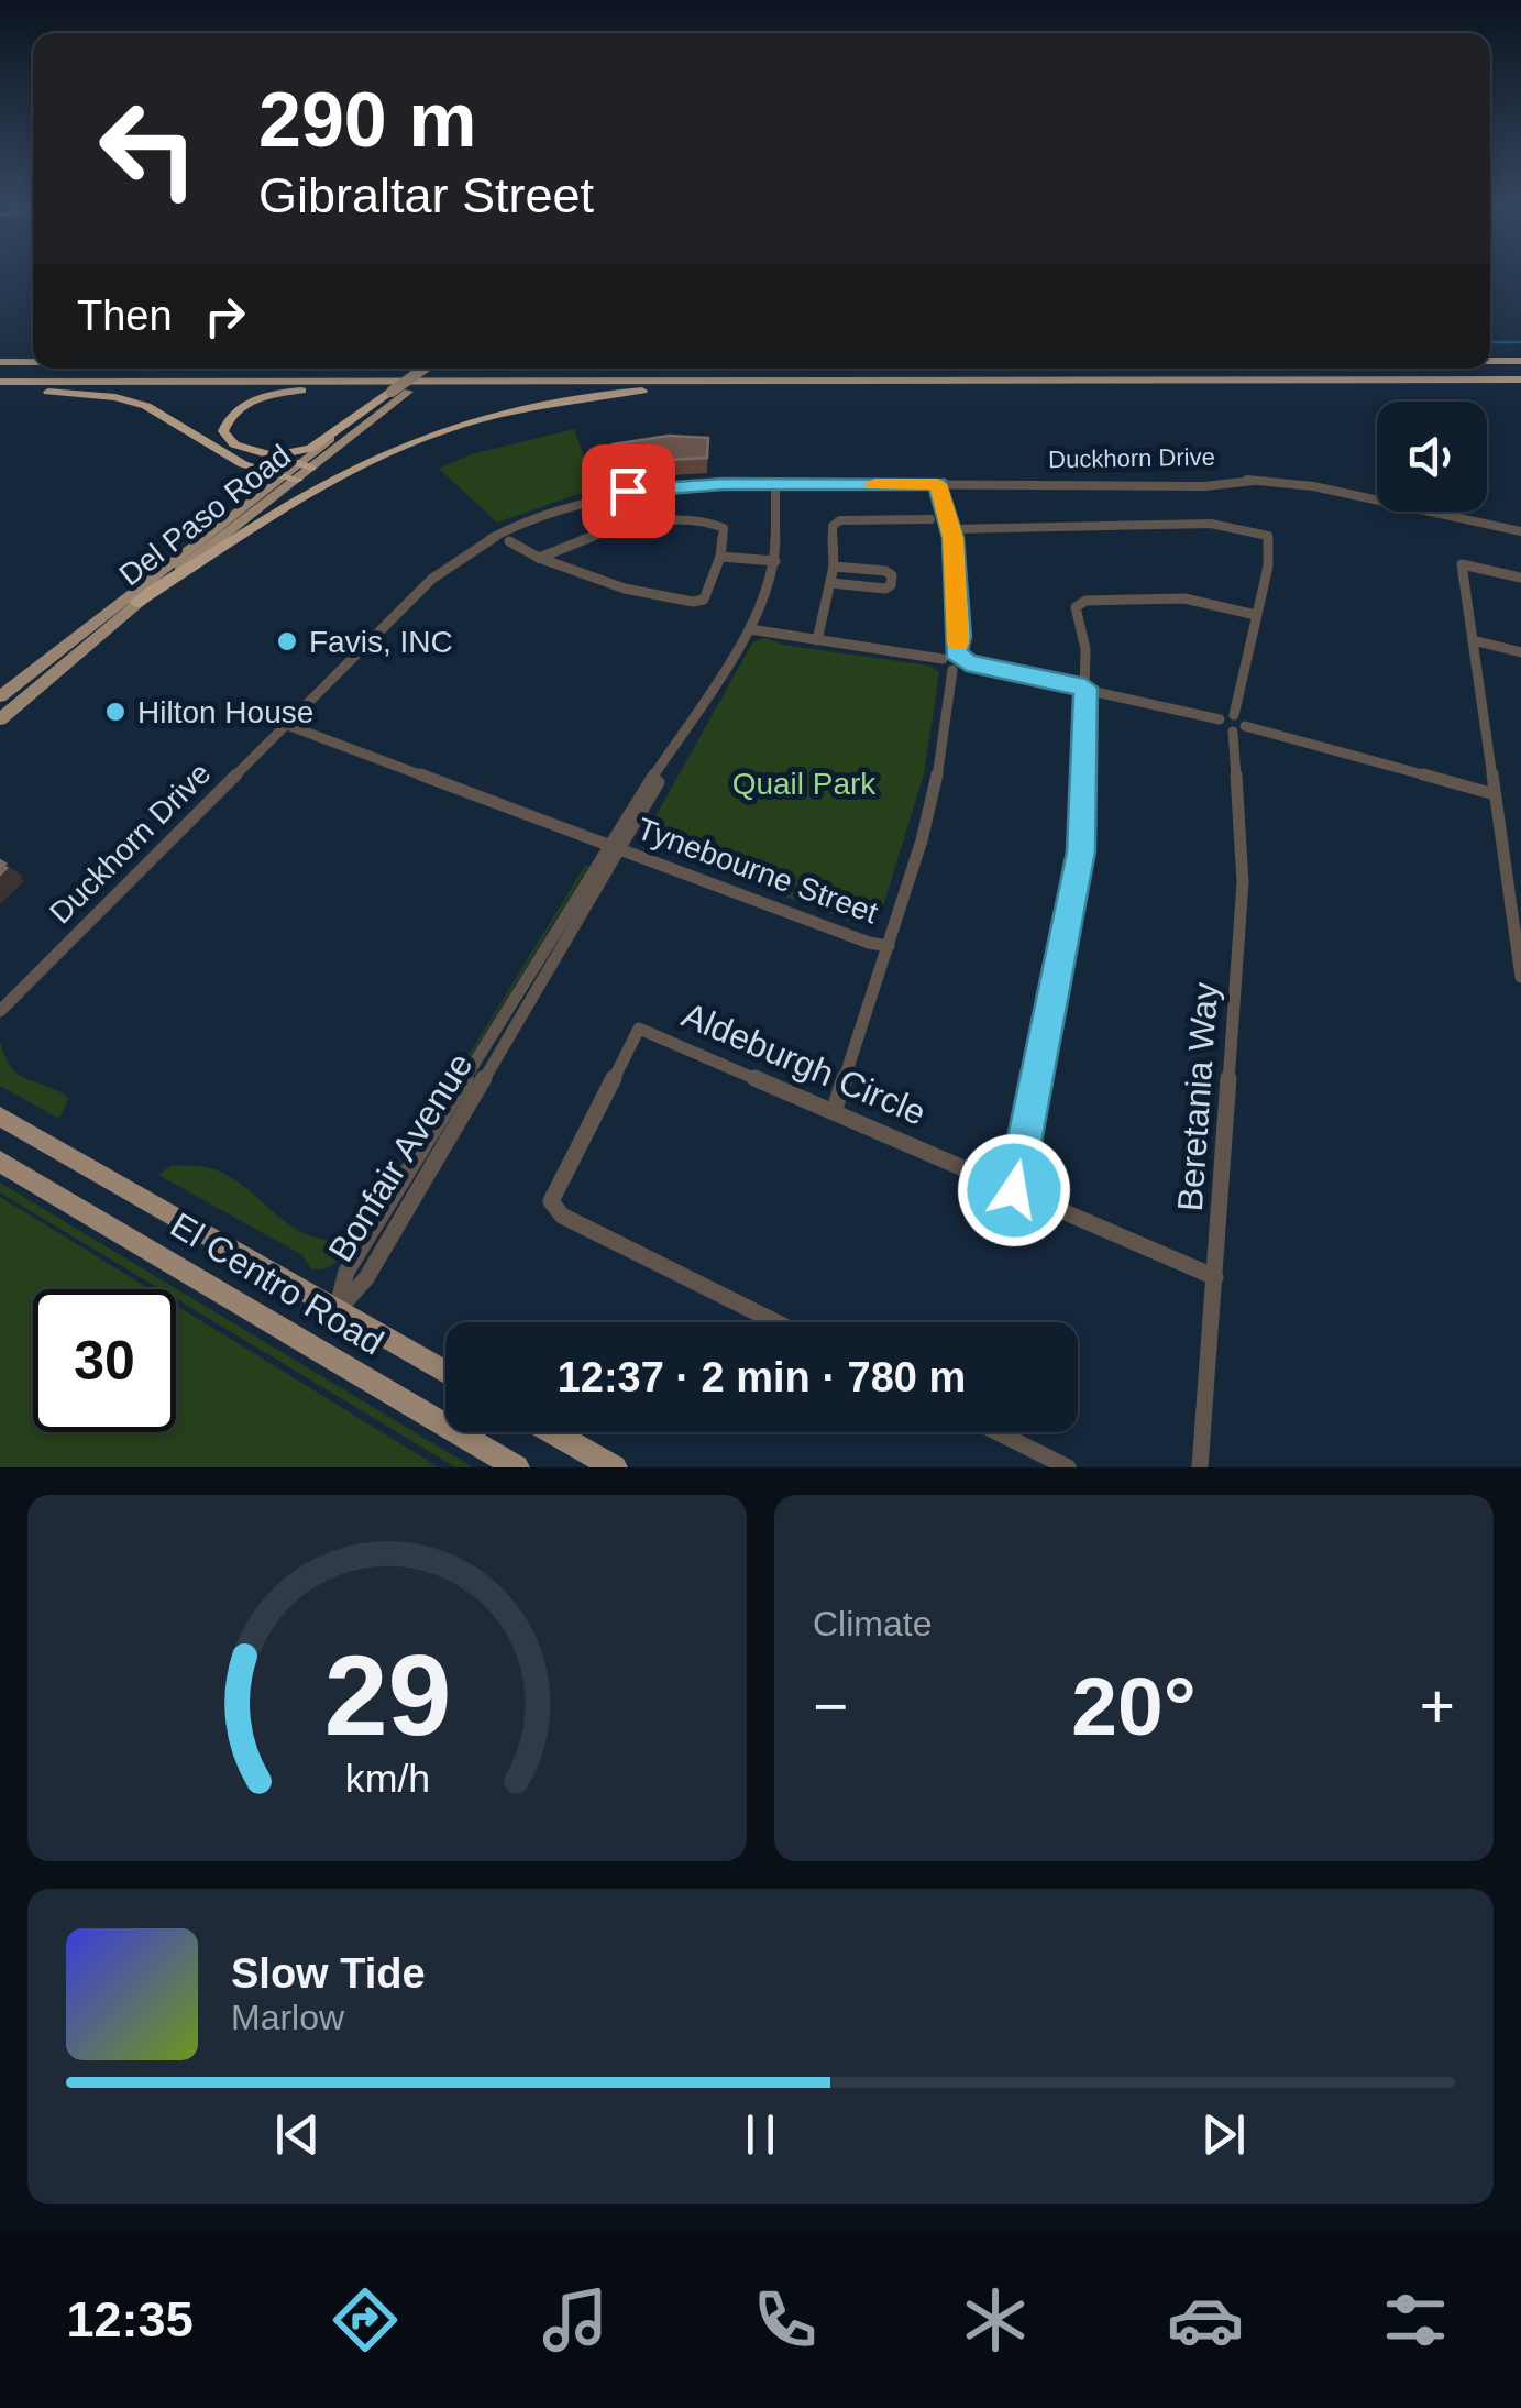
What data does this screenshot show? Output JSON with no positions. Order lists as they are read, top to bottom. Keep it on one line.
{"streets":{"main road":["Del Paso Road","El Centro Road"],"street":["Duckhorn Drive","Tynebourne Street","Aldeburgh Circle","Beretania Way","Bonfair Avenue"]},"crossings":[["Duckhorn Drive","Tynebourne Street"],["Duckhorn Drive","Bonfair Avenue"],["Tynebourne Street","Bonfair Avenue"],["Aldeburgh Circle","Beretania Way"],["Bonfair Avenue","El Centro Road"]],"parks":["Quail Park"],"places":["Favis, INC","Hilton House"],"page":{"turn":["290 m","Gibraltar Street"],"then":"Then","limit":"30","trip":"12:37 · 2 min · 780 m","tile":"Climate","heat":["−","20°","+"],"song":["Slow Tide","Marlow"],"tabs":"12:35","gauge":["29","km/h"]}}
